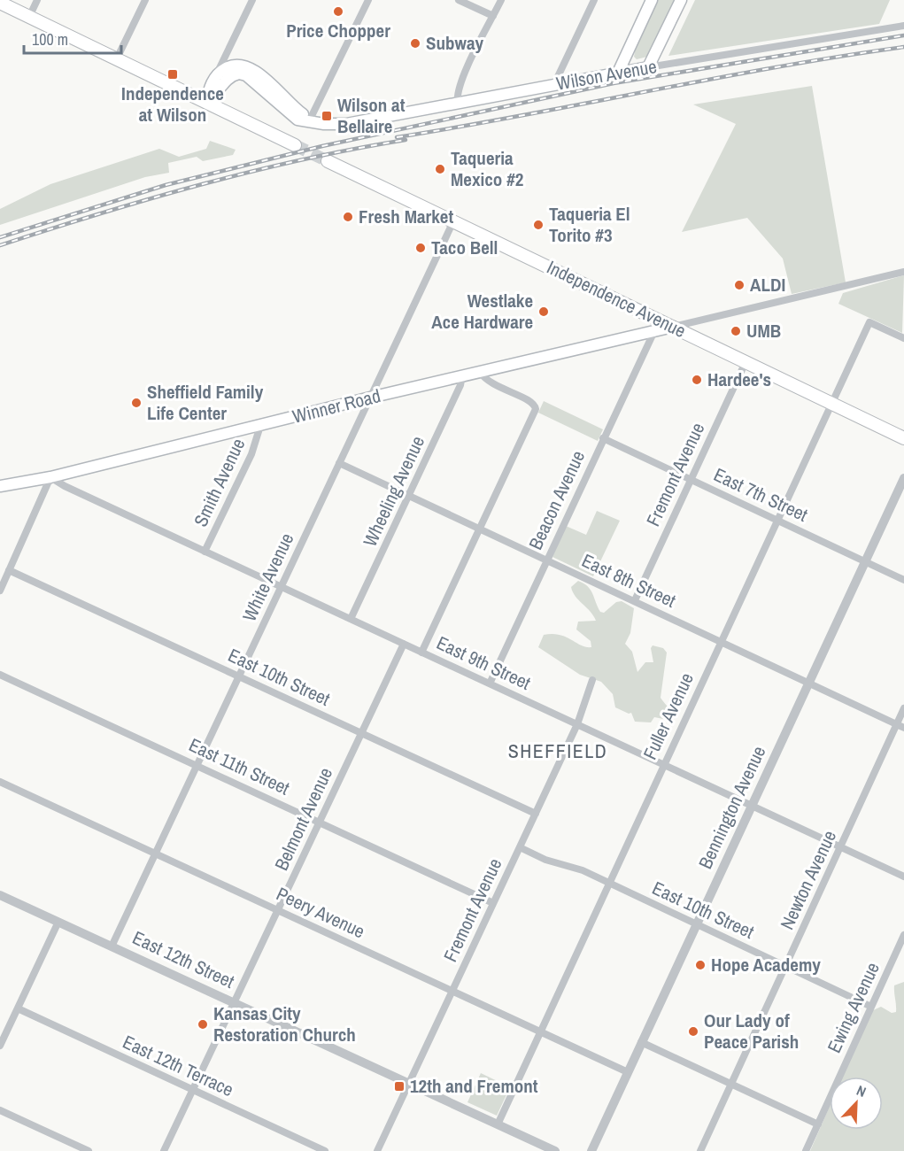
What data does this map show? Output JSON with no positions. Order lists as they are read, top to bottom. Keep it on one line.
{"streets":{"main road":["Wilson Avenue","Independence Avenue","Winner Road"],"street":["Fremont Avenue","Smith Avenue","Wheeling Avenue","East 7th Street","Beacon Avenue","White Avenue","East 8th Street","East 9th Street","East 10th Street","Fuller Avenue","East 11th Street","Bennington Avenue","Belmont Avenue","Newton Avenue","Peery Avenue","East 12th Street","Ewing Avenue","East 12th Terrace"]},"crossings":[["Independence Avenue","Winner Road"],["Independence Avenue","Fremont Avenue"],["Independence Avenue","White Avenue"],["Independence Avenue","Fuller Avenue"],["Winner Road","Smith Avenue"],["Winner Road","Wheeling Avenue"],["Winner Road","Beacon Avenue"],["Winner Road","White Avenue"],["Winner Road","East 9th Street"],["Fremont Avenue","East 7th Street"],["Fremont Avenue","East 8th Street"],["Fremont Avenue","East 9th Street"],["Fremont Avenue","East 10th Street"],["Fremont Avenue","East 11th Street"],["Fremont Avenue","Peery Avenue"],["Fremont Avenue","East 12th Street"],["Smith Avenue","East 9th Street"],["Wheeling Avenue","East 8th Street"],["Wheeling Avenue","East 9th Street"],["East 7th Street","Beacon Avenue"],["East 7th Street","Fuller Avenue"],["East 7th Street","Bennington Avenue"],["Beacon Avenue","East 8th Street"],["Beacon Avenue","East 9th Street"],["White Avenue","East 8th Street"],["White Avenue","East 9th Street"],["White Avenue","East 10th Street"],["White Avenue","East 11th Street"],["White Avenue","Peery Avenue"],["White Avenue","East 12th Street"],["East 8th Street","Fuller Avenue"],["East 8th Street","Bennington Avenue"],["East 8th Street","Newton Avenue"],["East 9th Street","Fuller Avenue"],["East 9th Street","Bennington Avenue"],["East 9th Street","Belmont Avenue"],["East 9th Street","Newton Avenue"],["East 10th Street","Fuller Avenue"],["East 10th Street","Bennington Avenue"],["East 10th Street","Belmont Avenue"],["East 10th Street","Newton Avenue"],["East 10th Street","Ewing Avenue"],["Fuller Avenue","Peery Avenue"],["Fuller Avenue","East 12th Street"],["East 11th Street","Belmont Avenue"],["Bennington Avenue","Peery Avenue"],["Belmont Avenue","Peery Avenue"],["Belmont Avenue","East 12th Street"],["Belmont Avenue","East 12th Terrace"]],"districts":["SHEFFIELD"],"places":{"other":["Price Chopper","Subway","Taqueria Mexico #2","Fresh Market","Taqueria El Torito #3","Taco Bell","ALDI","Westlake Ace Hardware","UMB","Hardee's","Sheffield Family Life Center","Hope Academy","Kansas City Restoration Church","Our Lady of Peace Parish"],"transit":["Independence at Wilson","Wilson at Bellaire","12th and Fremont"]},"scale_bar":"100 m","north":"top right"}
